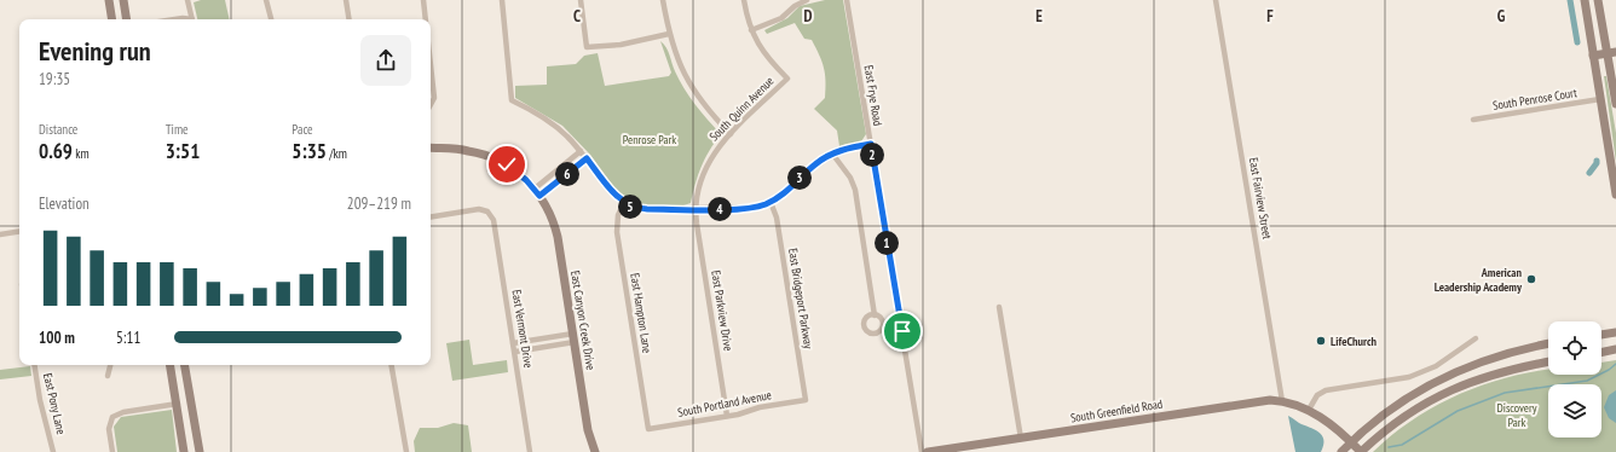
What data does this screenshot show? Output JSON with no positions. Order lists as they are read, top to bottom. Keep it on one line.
{"streets":{"main road":["East Canyon Creek Drive","South Greenfield Road"],"street":["East Frye Road","South Penrose Court","South Quinn Avenue","East Fairview Street","East Bridgeport Parkway","East Parkview Drive","East Hampton Lane","East Vermont Drive","East Pony Lane","South Portland Avenue"]},"crossings":[["South Quinn Avenue","East Parkview Drive"],["East Fairview Street","South Greenfield Road"],["East Bridgeport Parkway","South Portland Avenue"],["East Parkview Drive","South Portland Avenue"],["East Hampton Lane","South Portland Avenue"]],"parks":["Penrose Park","Discovery Park"],"places":["American Leadership Academy","LifeChurch"],"page":{"heading":["Evening run","19:35"],"stats":[["Distance","0.69 km"],["Time","3:51"],["Pace","5:35 /km"]],"pins":["2","6","3","5","4","1"],"chart":["Elevation","209–219 m"],"list":[{"name":"100 m","note":"5:11"}]},"grid":{"columns":["C","D","E","F","G"]}}
